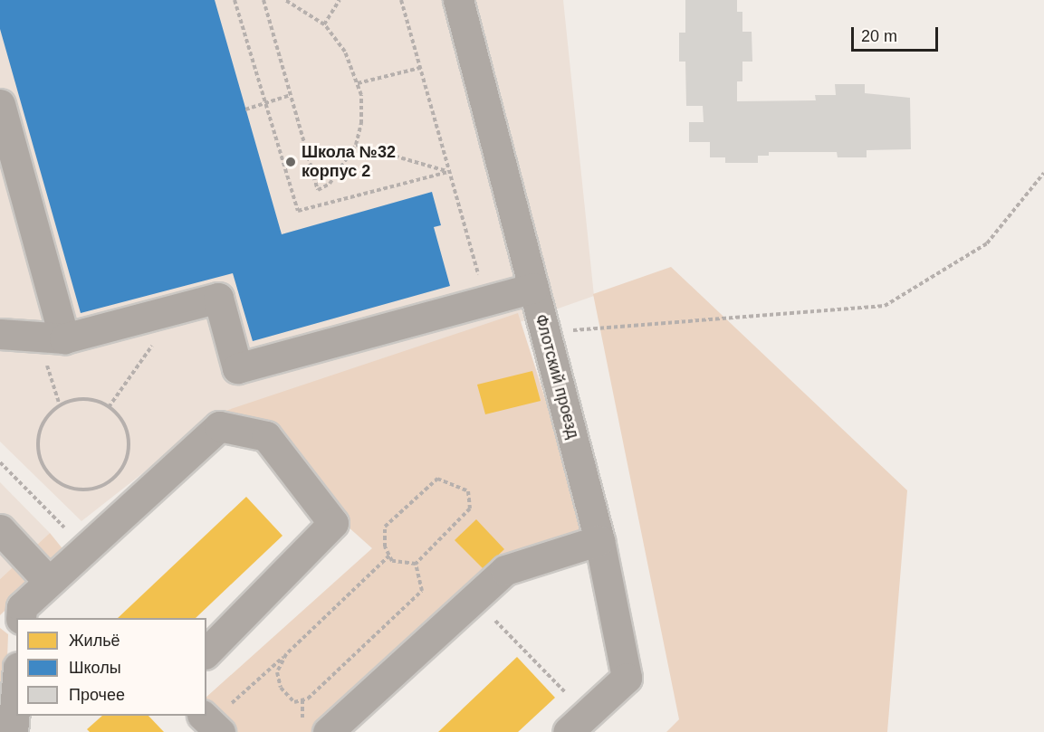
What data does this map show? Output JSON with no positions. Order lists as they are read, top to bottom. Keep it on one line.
{"streets":{"street":["Флотский проезд"]},"places":["Школа №32 корпус 2"],"legend":["Жильё","Школы","Прочее"],"scale_bar":"20 m"}
